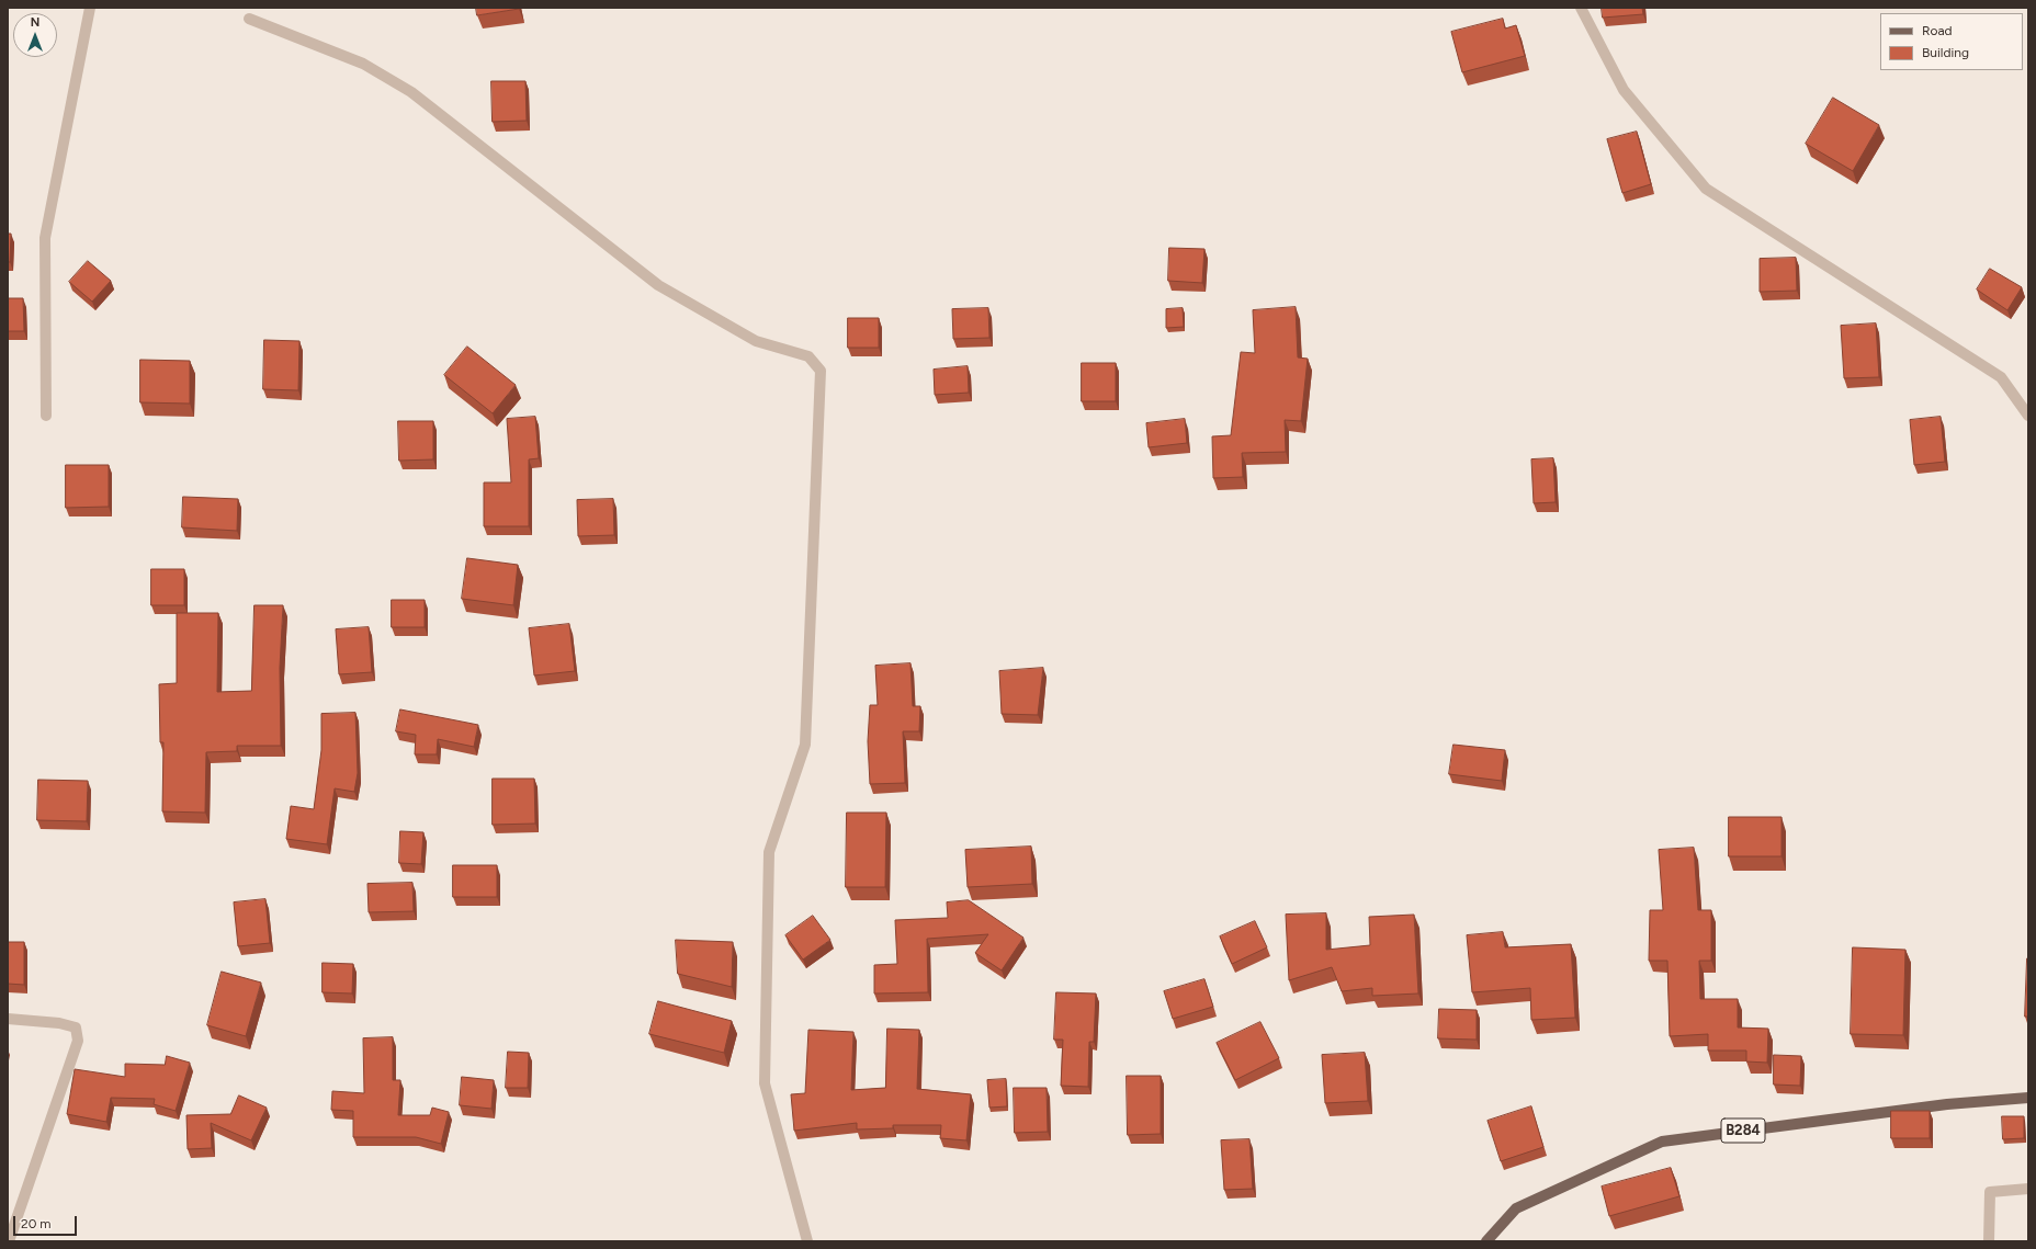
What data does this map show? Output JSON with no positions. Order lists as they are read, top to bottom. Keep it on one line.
{"streets":{"main road":["B284"]},"legend":["Road","Building"],"scale_bar":"20 m","north":"top"}
